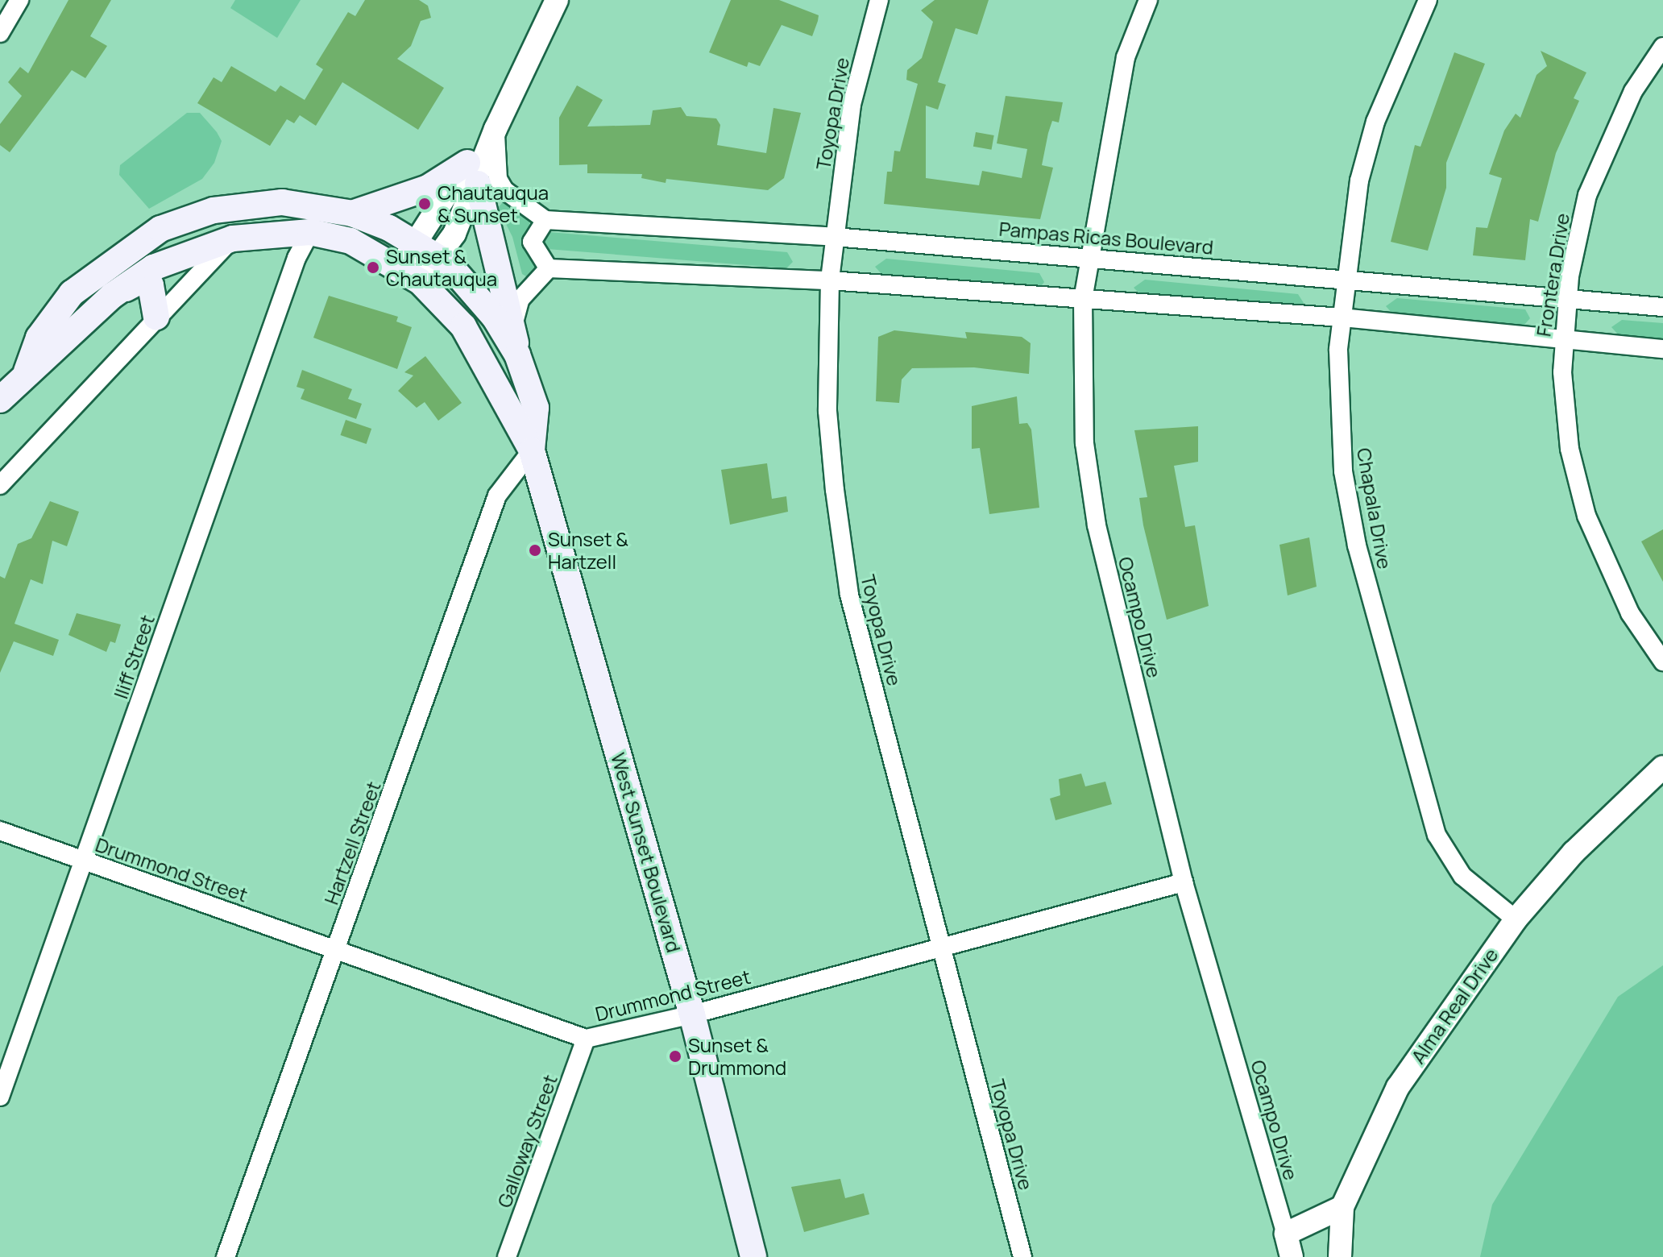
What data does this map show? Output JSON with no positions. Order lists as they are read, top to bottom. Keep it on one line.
{"streets":{"main road":["West Sunset Boulevard"],"street":["Toyopa Drive","Pampas Ricas Boulevard","Frontera Drive","Chapala Drive","Ocampo Drive","Iliff Street","Hartzell Street","Drummond Street","Alma Real Drive","Galloway Street"]},"crossings":[["Toyopa Drive","Pampas Ricas Boulevard"],["Toyopa Drive","Drummond Street"],["Pampas Ricas Boulevard","Frontera Drive"],["Pampas Ricas Boulevard","Chapala Drive"],["Pampas Ricas Boulevard","Ocampo Drive"],["Chapala Drive","Alma Real Drive"],["Ocampo Drive","Drummond Street"],["Iliff Street","West Sunset Boulevard"],["Iliff Street","Drummond Street"],["Hartzell Street","West Sunset Boulevard"],["Hartzell Street","Drummond Street"],["West Sunset Boulevard","Drummond Street"],["Drummond Street","Galloway Street"]],"places":["Chautauqua & Sunset","Sunset & Chautauqua","Sunset & Hartzell","Sunset & Drummond"]}
